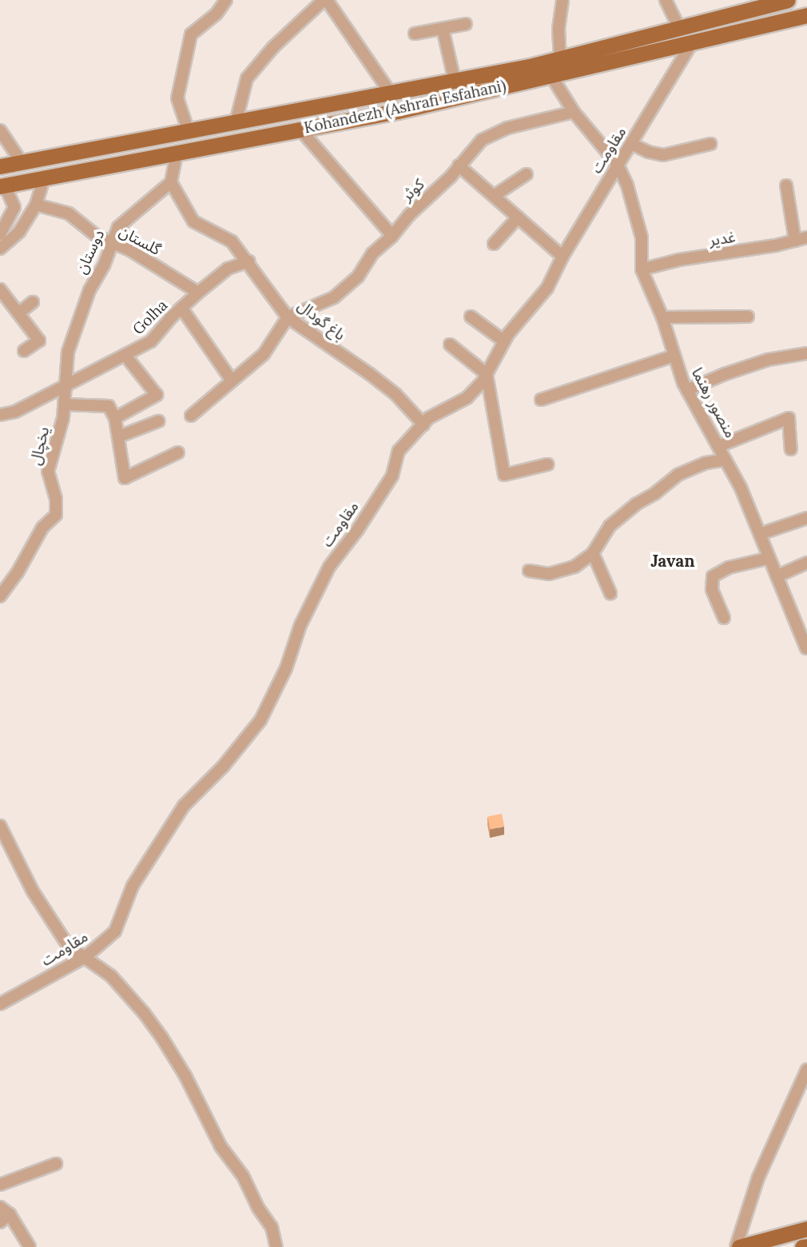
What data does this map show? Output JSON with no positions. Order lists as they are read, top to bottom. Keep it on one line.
{"streets":{"main road":["Kohandezh (Ashrafi Esfahani)"],"street":["مقاومت","کوثر","غدیر","گلستان","دوستان","Golha","باغ گودال","منصور رهنما","یخچال"]},"crossings":[["Kohandezh (Ashrafi Esfahani)","مقاومت"],["Kohandezh (Ashrafi Esfahani)","منصور رهنما"],["مقاومت","باغ گودال"],["مقاومت","منصور رهنما"],["کوثر","باغ گودال"],["کوثر","منصور رهنما"],["غدیر","منصور رهنما"],["گلستان","دوستان"],["گلستان","Golha"],["دوستان","Golha"],["دوستان","باغ گودال"],["دوستان","یخچال"],["Golha","باغ گودال"],["Golha","یخچال"]],"districts":["Javan"]}
